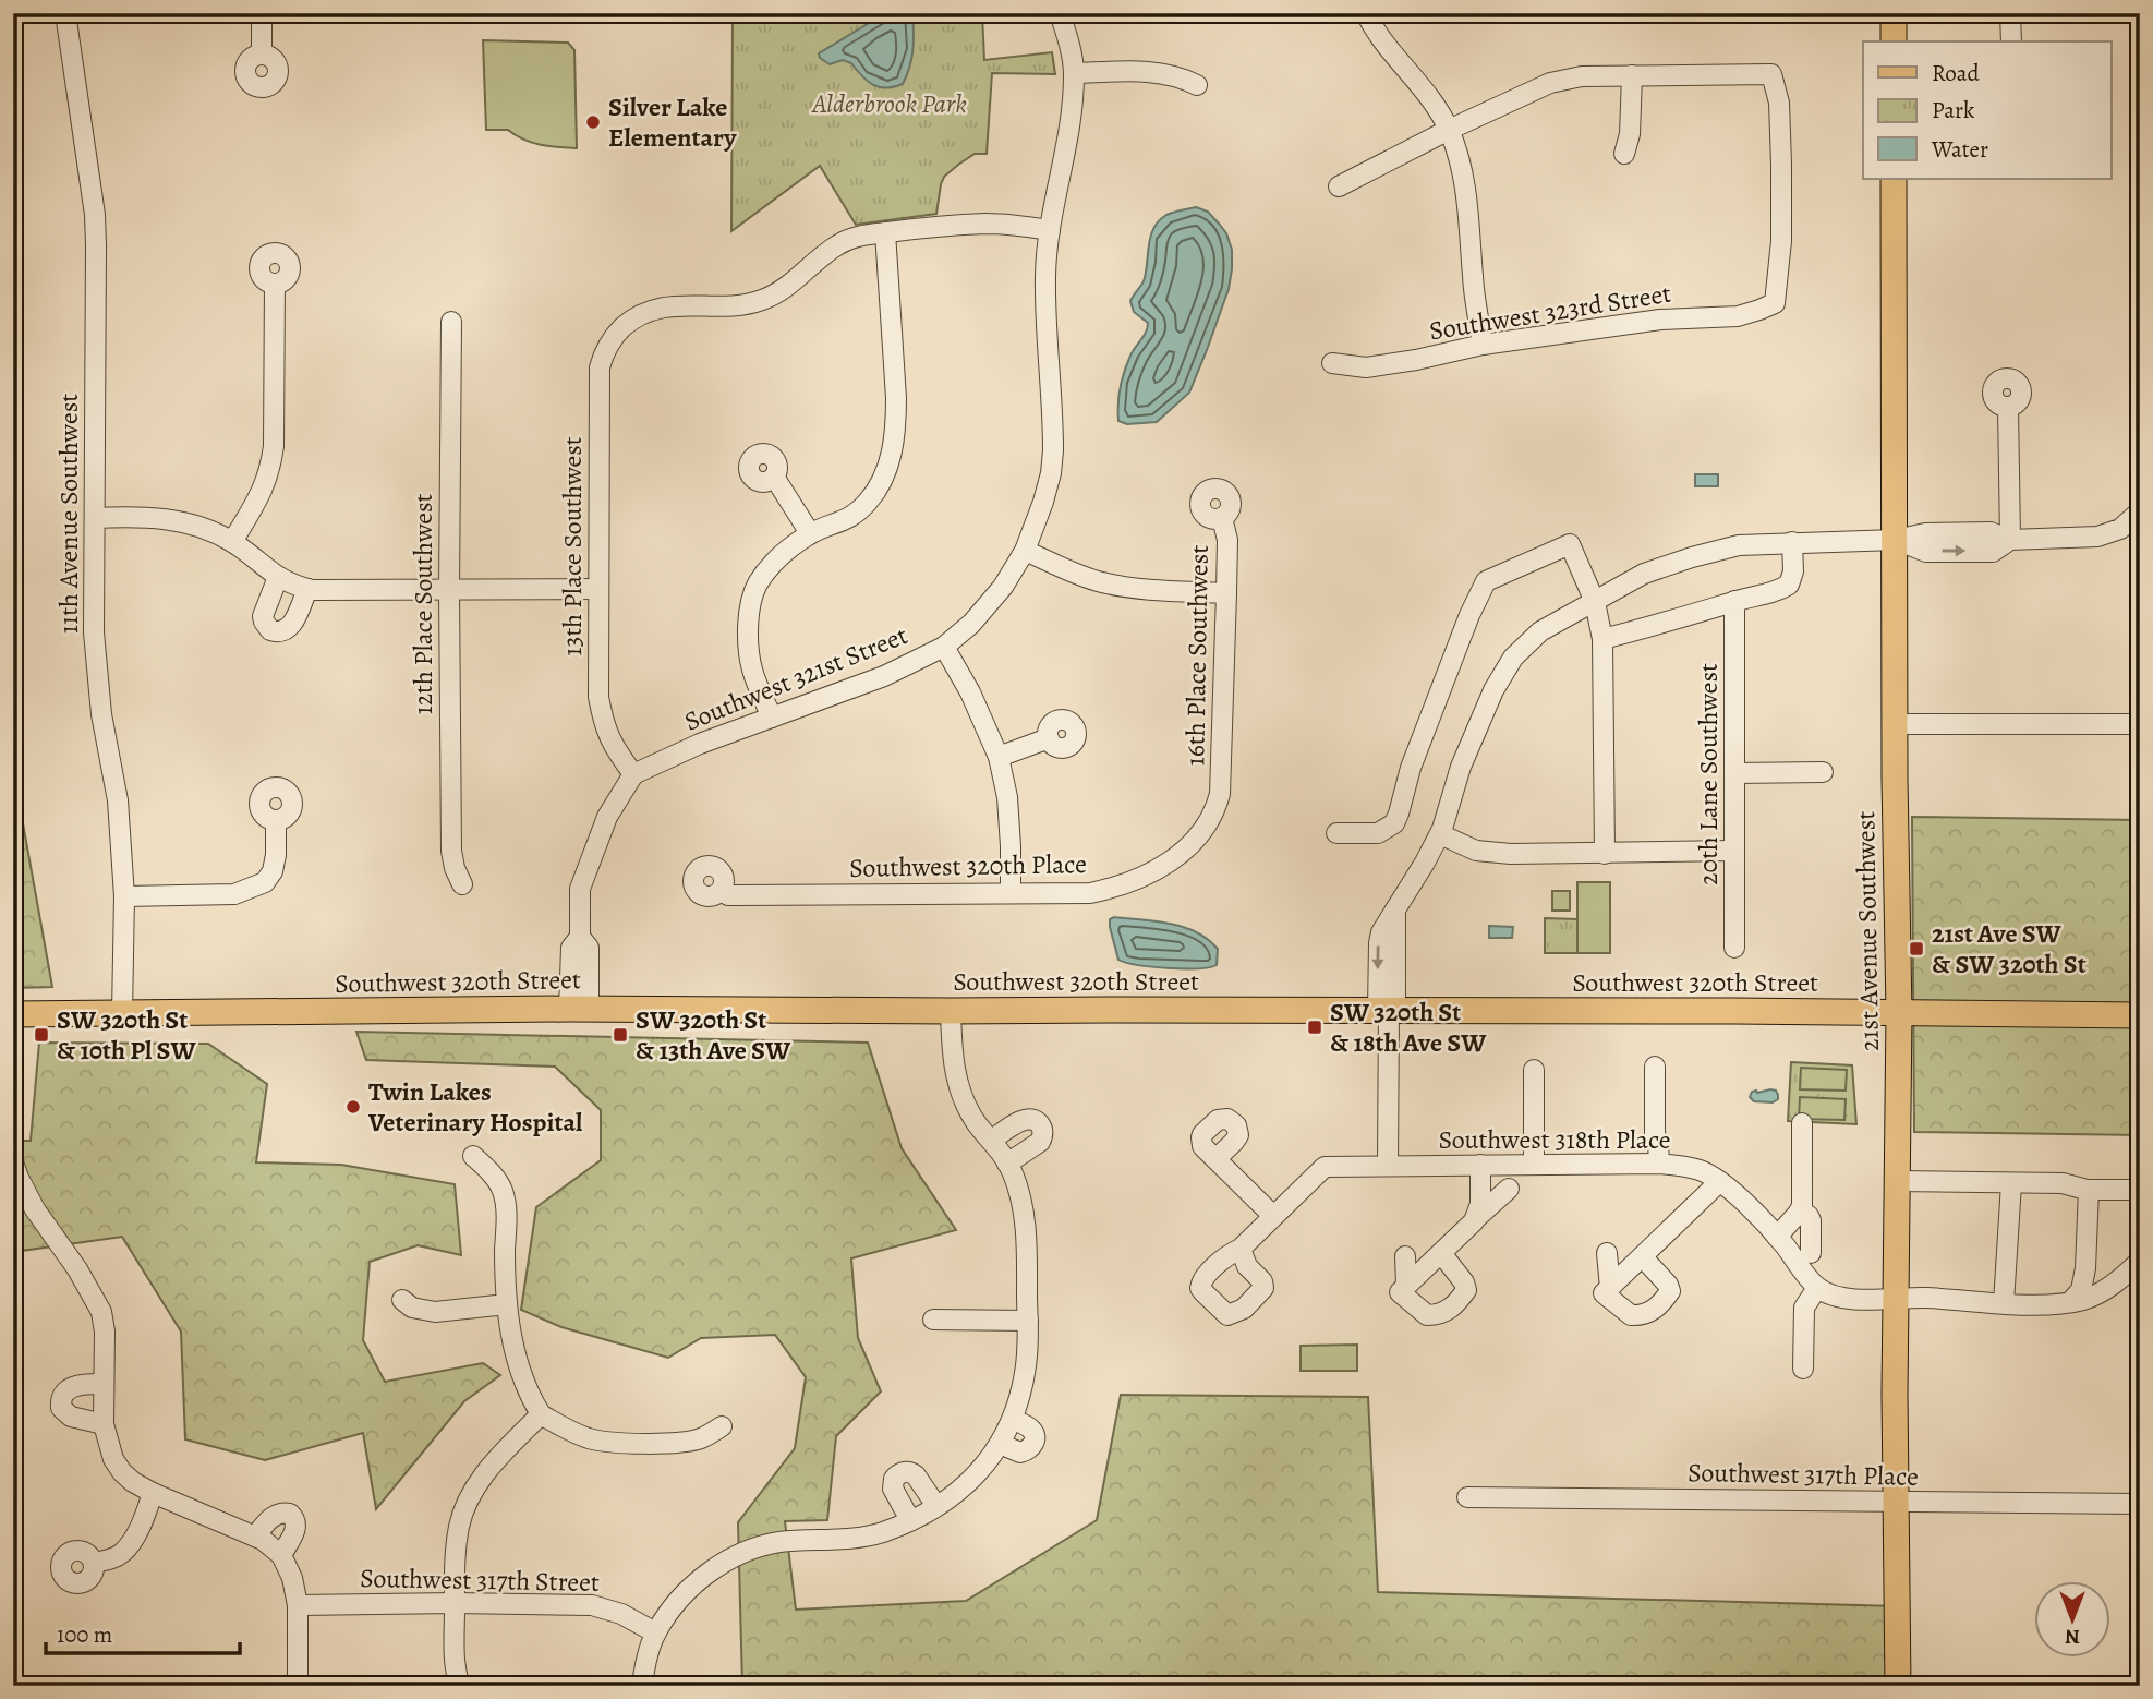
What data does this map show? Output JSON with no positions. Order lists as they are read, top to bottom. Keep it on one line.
{"streets":{"main road":["21st Avenue Southwest","Southwest 320th Street"],"street":["Southwest 323rd Street","11th Avenue Southwest","13th Place Southwest","12th Place Southwest","16th Place Southwest","Southwest 321st Street","20th Lane Southwest","Southwest 320th Place","Southwest 318th Place","Southwest 317th Place","Southwest 317th Street"]},"crossings":[["11th Avenue Southwest","Southwest 320th Street"],["13th Place Southwest","Southwest 321st Street"],["16th Place Southwest","Southwest 320th Place"],["21st Avenue Southwest","Southwest 320th Street"],["21st Avenue Southwest","Southwest 317th Place"]],"parks":["Alderbrook Park"],"places":{"other":["Silver Lake Elementary","Twin Lakes Veterinary Hospital"],"transit":["21st Ave SW & SW 320th St","SW 320th St & 18th Ave SW","SW 320th St & 10th Pl SW","SW 320th St & 13th Ave SW"]},"legend":["Road","Park","Water"],"scale_bar":"100 m","north":"bottom"}
